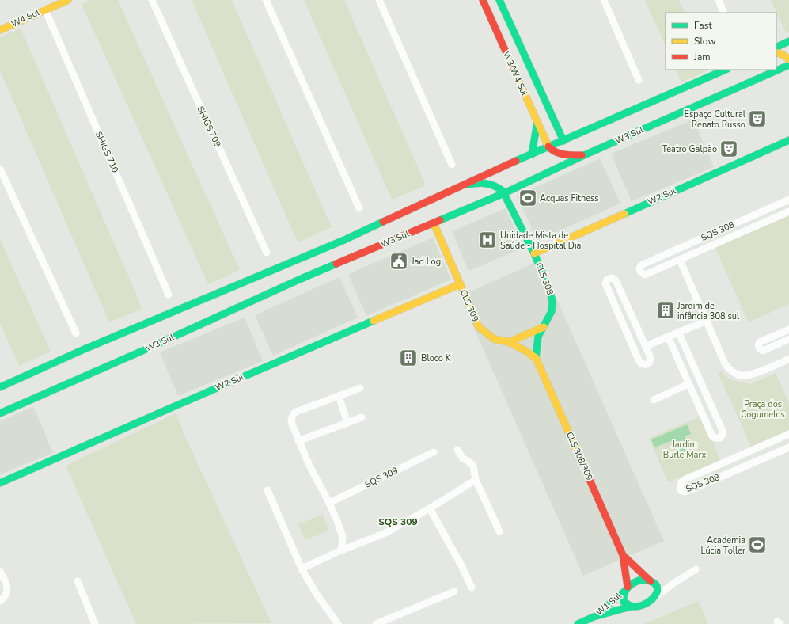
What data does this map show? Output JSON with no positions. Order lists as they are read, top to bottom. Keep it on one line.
{"streets":{"main road":["W4 Sul","W3/W4 Sul","W3 Sul","W2 Sul","CLS 308","CLS 309","CLS 308/309","W1 Sul"],"street":["SHIGS 709","SHIGS 710","SQS 308","SQS 309"]},"crossings":[["W4 Sul","SHIGS 710"],["W3 Sul","CLS 308"],["W3 Sul","CLS 309"],["W2 Sul","CLS 308"],["W2 Sul","CLS 309"],["CLS 308","CLS 309"],["CLS 308","CLS 308/309"],["CLS 309","CLS 308/309"],["CLS 308/309","W1 Sul"]],"districts":["SQS 309"],"parks":["Praça dos Cogumelos","Jardim Burle Marx"],"places":{"theatre":["Espaço Cultural Renato Russo","Teatro Galpão"],"sports":["Acquas Fitness","Academia Lúcia Toller"],"hospital":["Unidade Mista de Saúde - Hospital Dia"],"public building":["Jad Log"],"building":["Jardim de infância 308 sul","Bloco K"]},"legend":["Fast","Slow","Jam"]}
